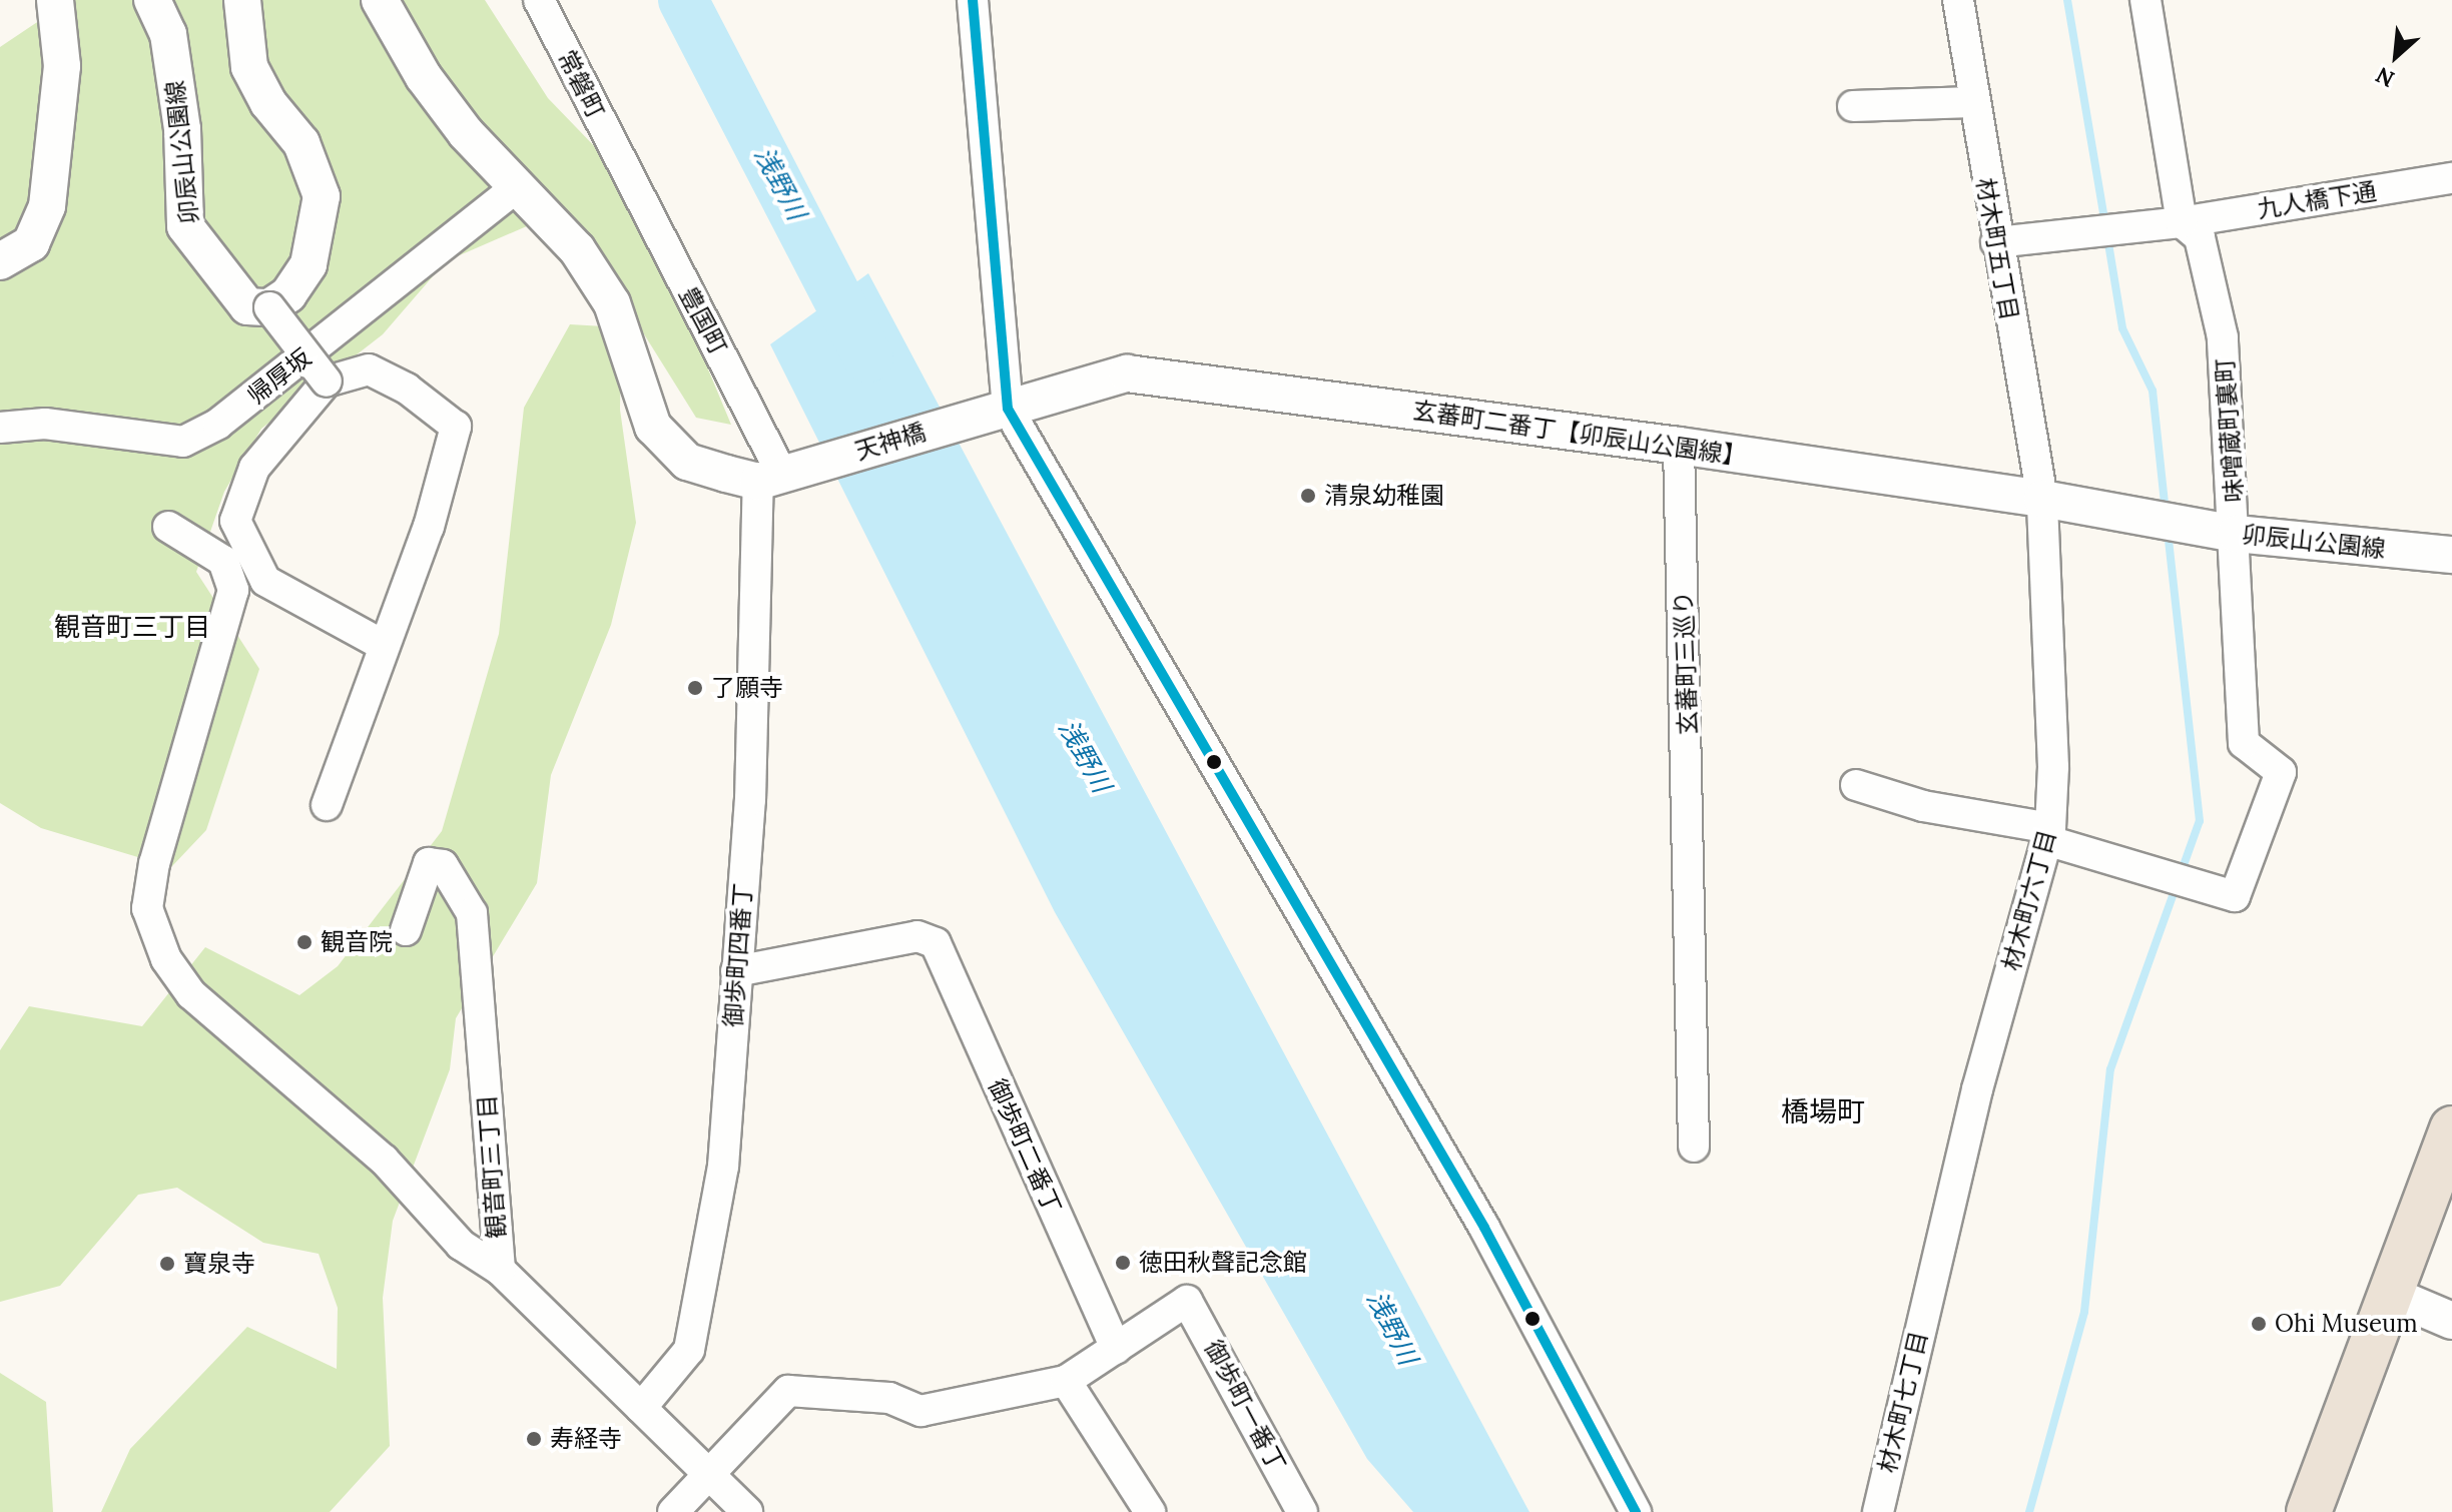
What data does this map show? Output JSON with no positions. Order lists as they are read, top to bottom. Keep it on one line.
{"streets":{"street":["常磐町","卯辰山公園線","九人橋下通","材木町五丁目","豊国町","帰厚坂","味噌蔵町裏町","玄蕃町二番丁【卯辰山公園線】","天神橋","玄蕃町三巡り","材木町六丁目","御歩町四番丁","御歩町二番丁","観音町三丁目","材木町七丁目","御歩町一番丁"]},"crossings":[["常磐町","豊国町"],["卯辰山公園線","味噌蔵町裏町"],["卯辰山公園線","玄蕃町二番丁【卯辰山公園線】"],["九人橋下通","材木町五丁目"],["九人橋下通","味噌蔵町裏町"],["材木町五丁目","玄蕃町二番丁【卯辰山公園線】"],["材木町五丁目","材木町六丁目"],["豊国町","天神橋"],["豊国町","御歩町四番丁"],["味噌蔵町裏町","材木町六丁目"],["玄蕃町二番丁【卯辰山公園線】","天神橋"],["玄蕃町二番丁【卯辰山公園線】","玄蕃町三巡り"],["玄蕃町二番丁【卯辰山公園線】","材木町六丁目"],["天神橋","御歩町四番丁"],["材木町六丁目","材木町七丁目"],["御歩町四番丁","御歩町二番丁"],["御歩町四番丁","観音町三丁目"],["御歩町二番丁","御歩町一番丁"]],"districts":["観音町三丁目","橋場町"],"water":["浅野川"],"places":["清泉幼稚園","了願寺","観音院","徳田秋聲記念館","寶泉寺","Ohi Museum","寿経寺"],"north":"bottom left"}
